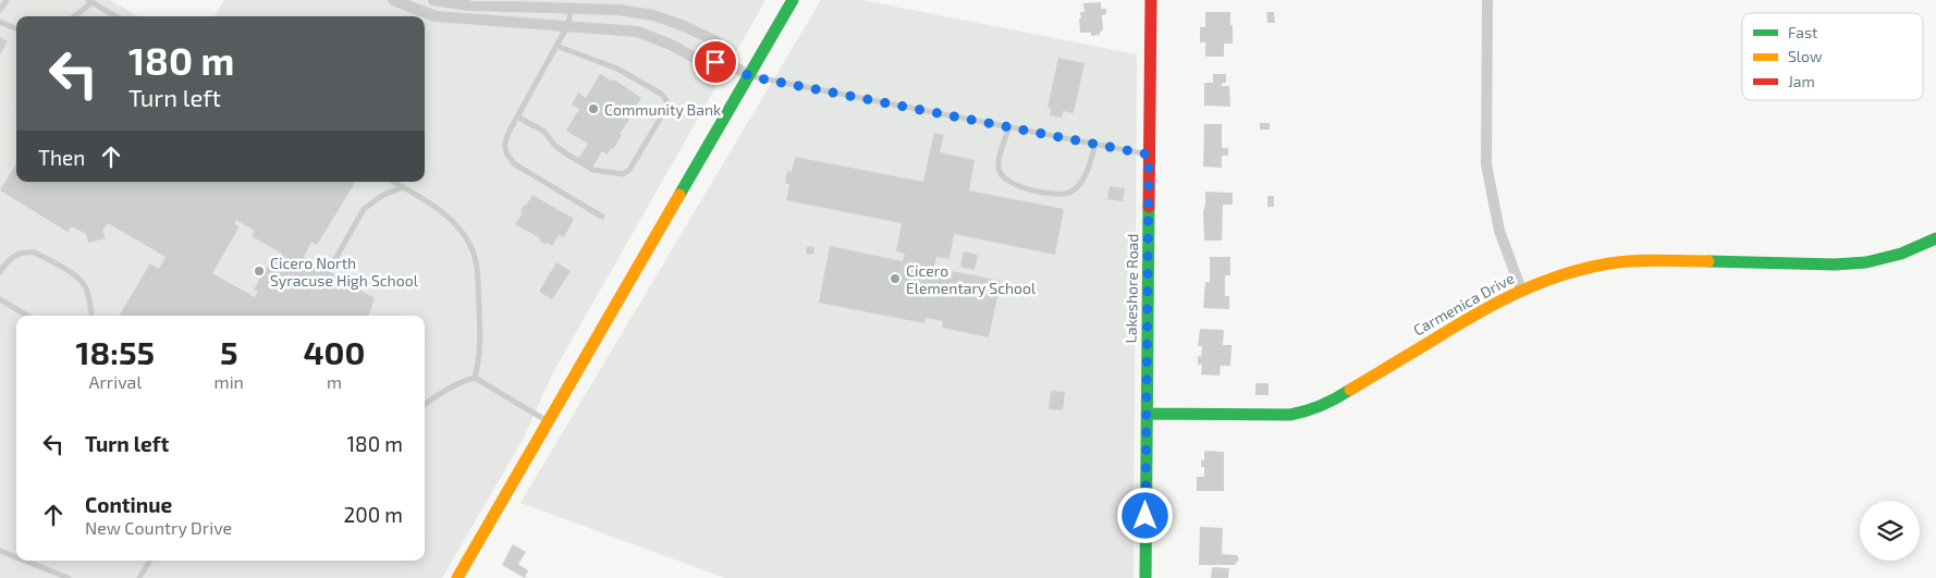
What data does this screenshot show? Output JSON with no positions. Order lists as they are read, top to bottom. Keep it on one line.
{"streets":{"street":["Lakeshore Road","Carmenica Drive"]},"crossings":[["Lakeshore Road","Carmenica Drive"]],"places":["Community Bank","Cicero North Syracuse High School","Cicero Elementary School"],"legend":["Fast","Slow","Jam"],"page":{"turn":["180 m","Turn left"],"then":"Then","eta":["18:55","Arrival","5","min","400","m"],"list":[{"name":"Turn left","value":"180 m"},{"name":"Continue","note":"New Country Drive","value":"200 m"}]}}
